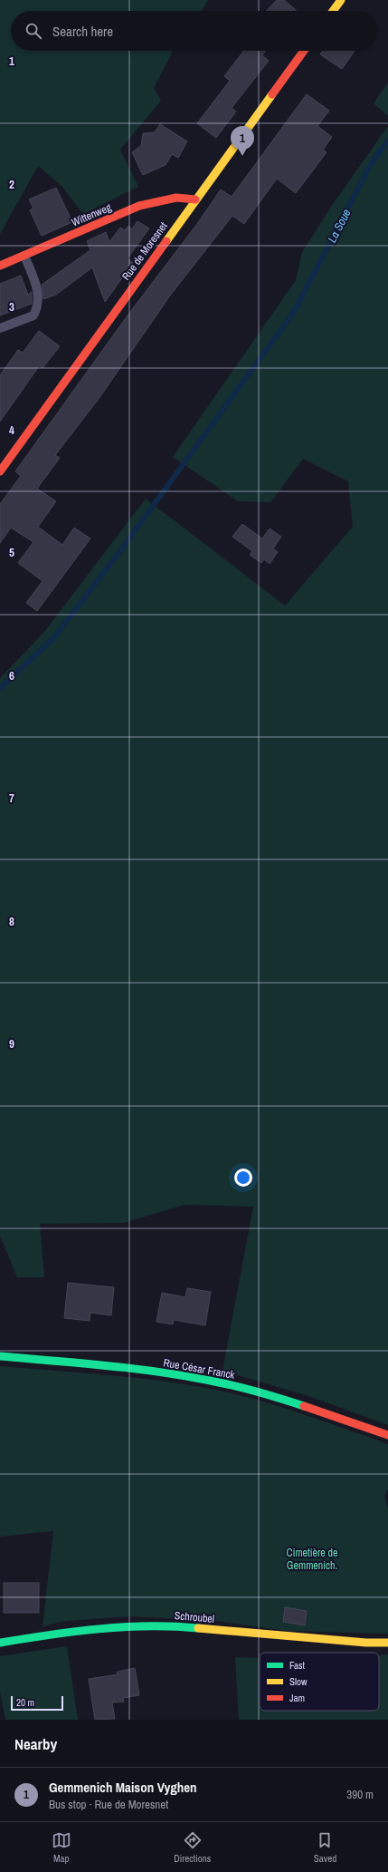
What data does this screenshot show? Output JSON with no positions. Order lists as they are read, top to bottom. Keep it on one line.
{"streets":{"street":["Wittenweg","Rue de Moresnet","Rue César Franck","Schroubel"]},"crossings":[["Wittenweg","Rue de Moresnet"]],"water":["La Soue"],"parks":["Cimetière de Gemmenich."],"legend":["Fast","Slow","Jam"],"scale_bar":"20 m","page":{"search":"Search here","pins":"1","scale":"20 m","heading":"Nearby","list":[{"mark":"1","name":"Gemmenich Maison Vyghen","note":"Bus stop · Rue de Moresnet","value":"390 m"}],"nav":["Map","Directions","Saved"]},"grid":{"rows":["1","2","3","4","5","6","7","8","9"]}}
